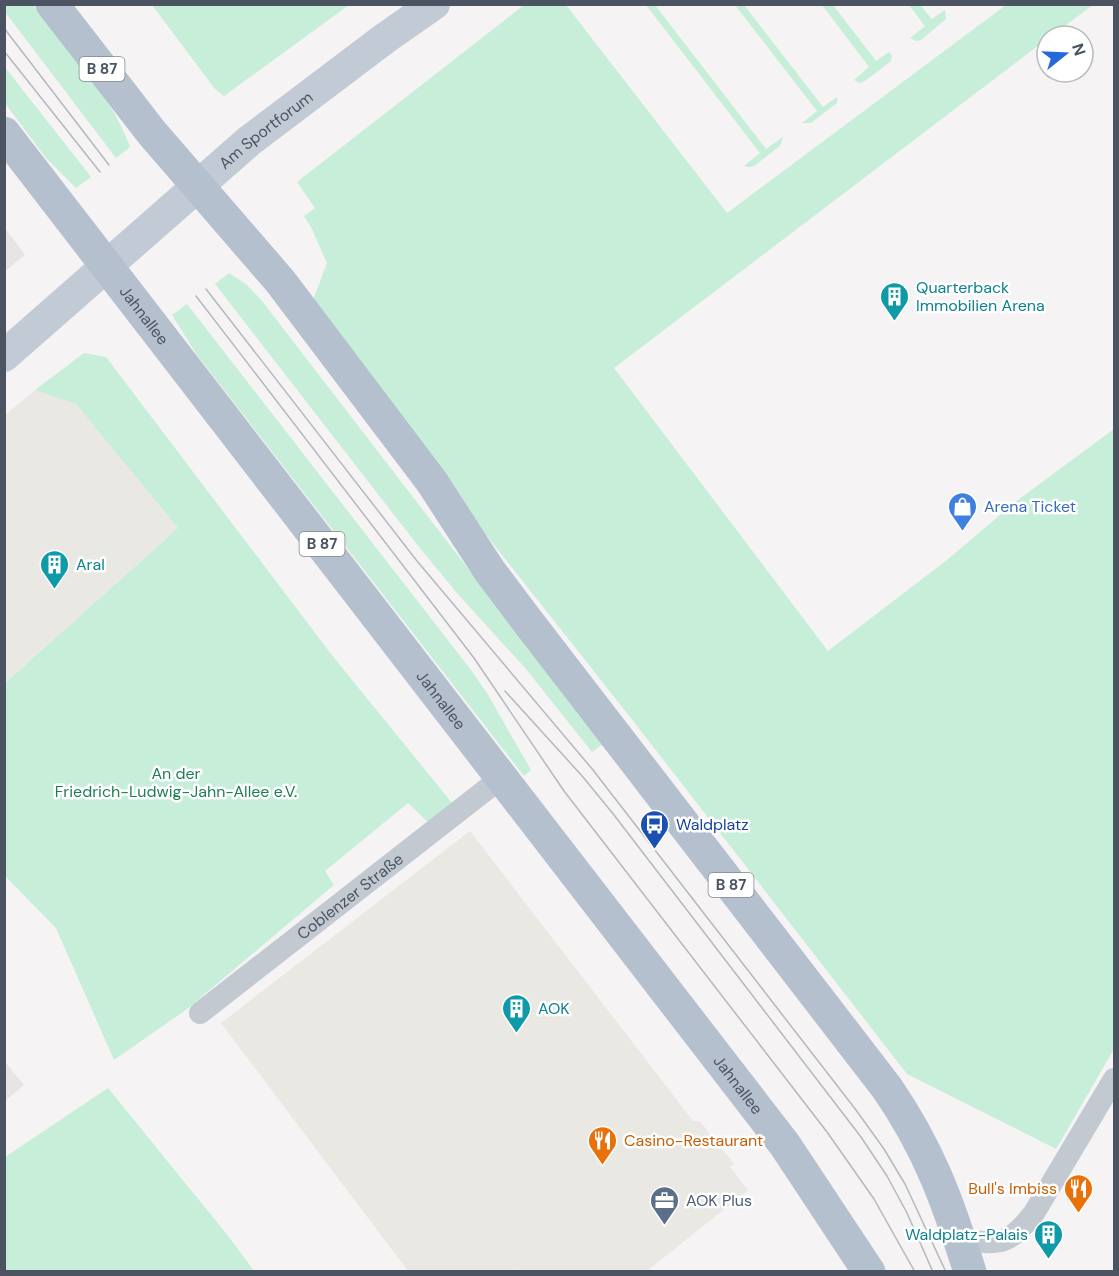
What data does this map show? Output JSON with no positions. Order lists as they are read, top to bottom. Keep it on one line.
{"streets":{"main road":["B 87","Am Sportforum","Jahnallee"],"street":["Coblenzer Straße"]},"crossings":[["B 87","Am Sportforum"],["Am Sportforum","Jahnallee"],["Jahnallee","Coblenzer Straße"]],"parks":["An der Friedrich-Ludwig-Jahn-Allee e.V."],"places":{"building":["Quarterback Immobilien Arena","Aral","AOK","Waldplatz-Palais"],"shop":["Arena Ticket"],"bus stop":["Waldplatz"],"restaurant":["Casino-Restaurant","Bull's Imbiss"],"office":["AOK Plus"]},"north":"right"}
